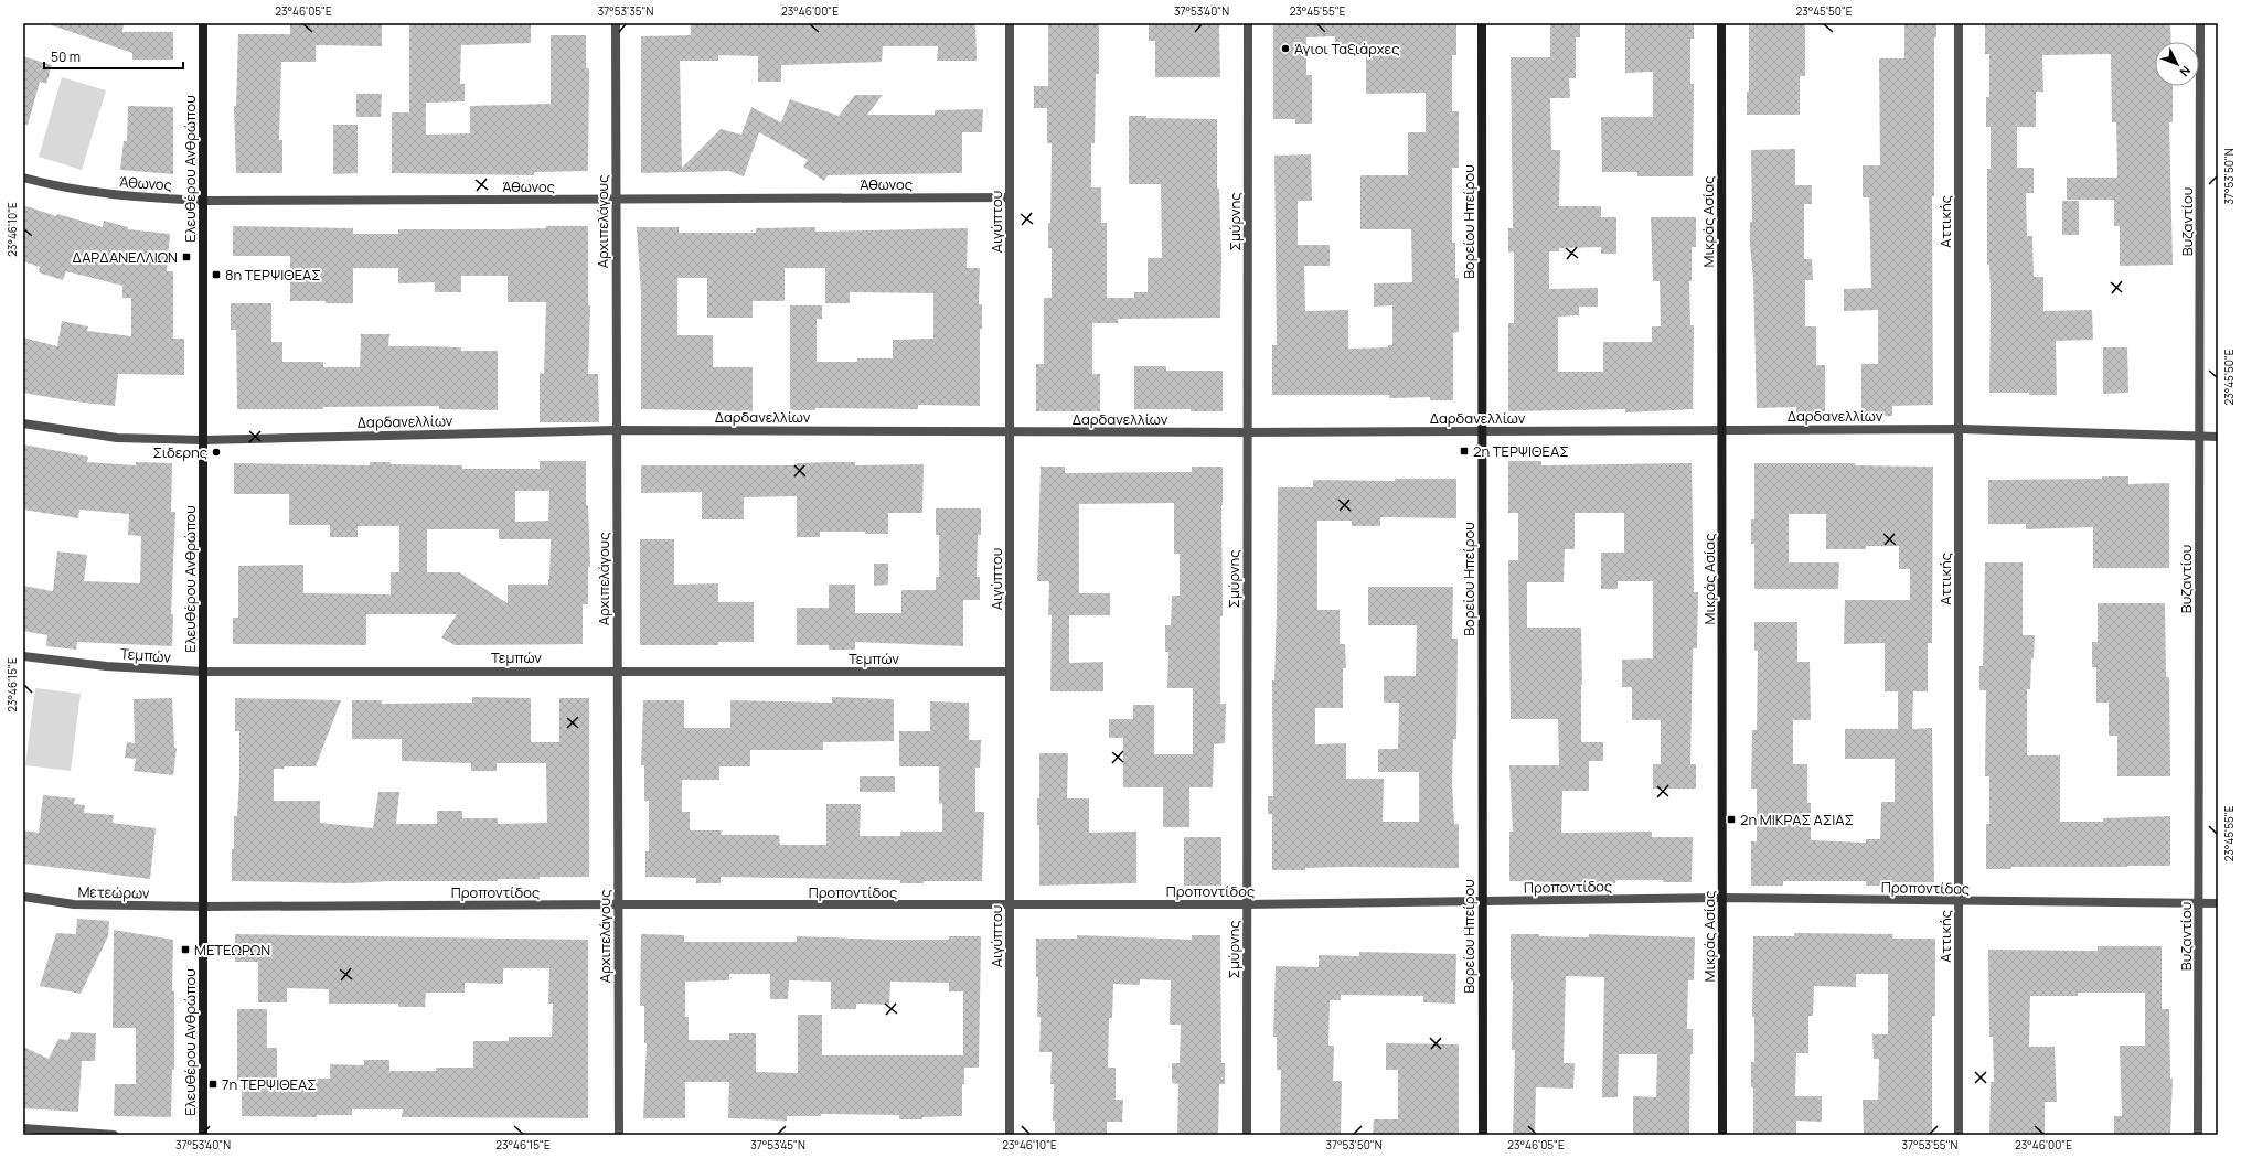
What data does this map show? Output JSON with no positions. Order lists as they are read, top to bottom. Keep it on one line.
{"streets":{"street":["Ελευθέρου Ανθρώπου","Άθωνος","Αρχιπελάγους","Αιγύπτου","Σμύρνης","Βορείου Ηπείρου","Μικράς Ασίας","Αττικής","Βυζαντίου","Δαρδανελλίων","Τεμπών","Προποντίδος","Μετεώρων"]},"crossings":[["Ελευθέρου Ανθρώπου","Άθωνος"],["Ελευθέρου Ανθρώπου","Δαρδανελλίων"],["Ελευθέρου Ανθρώπου","Τεμπών"],["Ελευθέρου Ανθρώπου","Προποντίδος"],["Ελευθέρου Ανθρώπου","Μετεώρων"],["Άθωνος","Αρχιπελάγους"],["Άθωνος","Αιγύπτου"],["Αρχιπελάγους","Δαρδανελλίων"],["Αρχιπελάγους","Τεμπών"],["Αρχιπελάγους","Προποντίδος"],["Αιγύπτου","Δαρδανελλίων"],["Αιγύπτου","Τεμπών"],["Αιγύπτου","Προποντίδος"],["Σμύρνης","Δαρδανελλίων"],["Σμύρνης","Προποντίδος"],["Βορείου Ηπείρου","Δαρδανελλίων"],["Βορείου Ηπείρου","Προποντίδος"],["Μικράς Ασίας","Δαρδανελλίων"],["Μικράς Ασίας","Προποντίδος"],["Αττικής","Δαρδανελλίων"],["Αττικής","Προποντίδος"],["Βυζαντίου","Δαρδανελλίων"],["Βυζαντίου","Προποντίδος"],["Προποντίδος","Μετεώρων"]],"places":{"other":["Άγιοι Ταξιάρχες","Σιδερης"],"transit":["ΔΑΡΔΑΝΕΛΛΙΩΝ","8η ΤΕΡΨΙΘΕΑΣ","2η ΤΕΡΨΙΘΕΑΣ","2η ΜΙΚΡΑΣ ΑΣΙΑΣ","ΜΕΤΕΩΡΩΝ","7η ΤΕΡΨΙΘΕΑΣ"]},"scale_bar":"50 m","north":"bottom right","coordinates":["23°46'05\"E","37°53'35\"N","23°46'00\"E","37°53'40\"N","23°45'55\"E","23°45'50\"E","37°53'50\"N","23°46'10\"E","23°46'15\"E","37°53'45\"N","37°53'55\"N"]}
